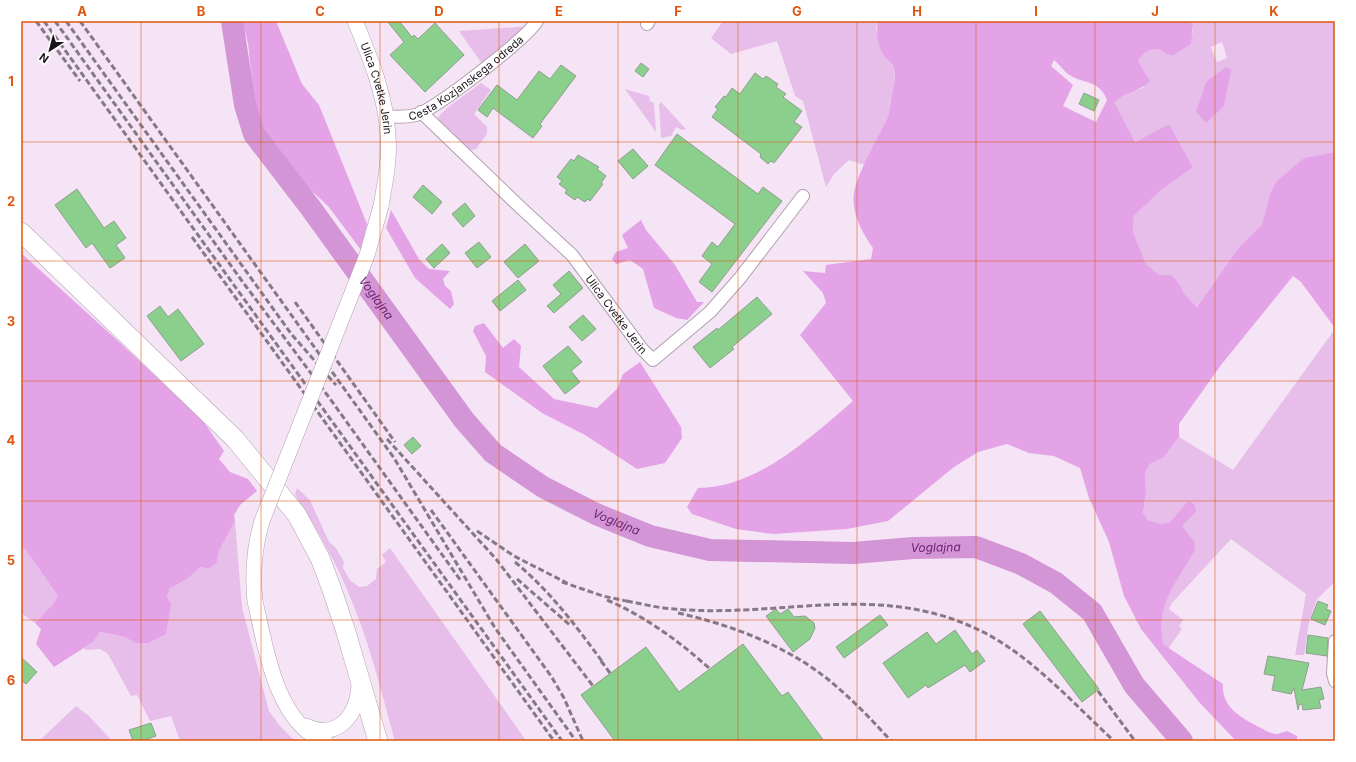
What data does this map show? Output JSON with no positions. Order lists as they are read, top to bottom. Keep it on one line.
{"streets":{"street":["Cesta Kozjanskega odreda","Ulica Cvetke Jerin"]},"crossings":[["Cesta Kozjanskega odreda","Ulica Cvetke Jerin"]],"water":["Voglajna"],"north":"bottom left","grid":{"columns":["A","B","C","D","E","F","G","H","I","J","K"],"rows":["1","2","3","4","5","6"]}}
